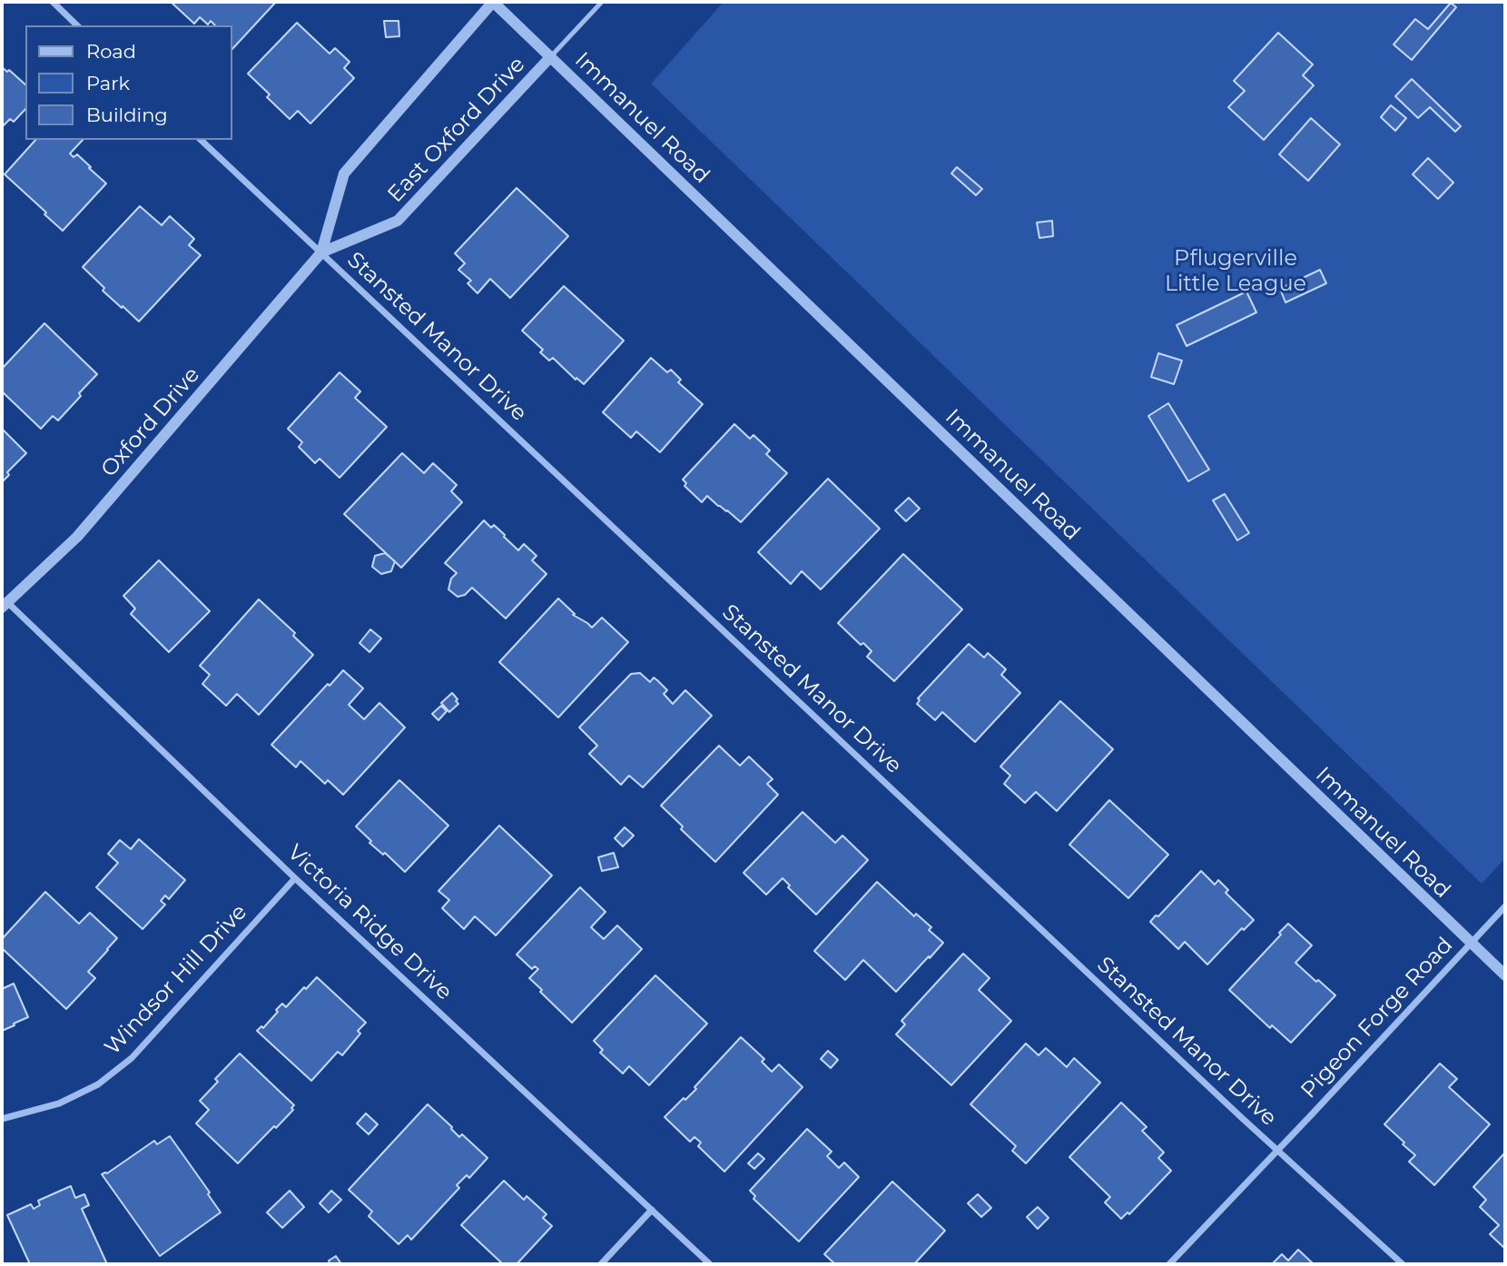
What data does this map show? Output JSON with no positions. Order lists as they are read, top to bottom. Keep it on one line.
{"streets":{"street":["Immanuel Road","East Oxford Drive","Stansted Manor Drive","Oxford Drive","Victoria Ridge Drive","Windsor Hill Drive","Pigeon Forge Road"]},"crossings":[["Immanuel Road","East Oxford Drive"],["Immanuel Road","Pigeon Forge Road"],["East Oxford Drive","Stansted Manor Drive"],["East Oxford Drive","Oxford Drive"],["Stansted Manor Drive","Oxford Drive"],["Stansted Manor Drive","Pigeon Forge Road"],["Oxford Drive","Victoria Ridge Drive"],["Victoria Ridge Drive","Windsor Hill Drive"]],"parks":["Pflugerville Little League"],"legend":["Road","Park","Building"]}
